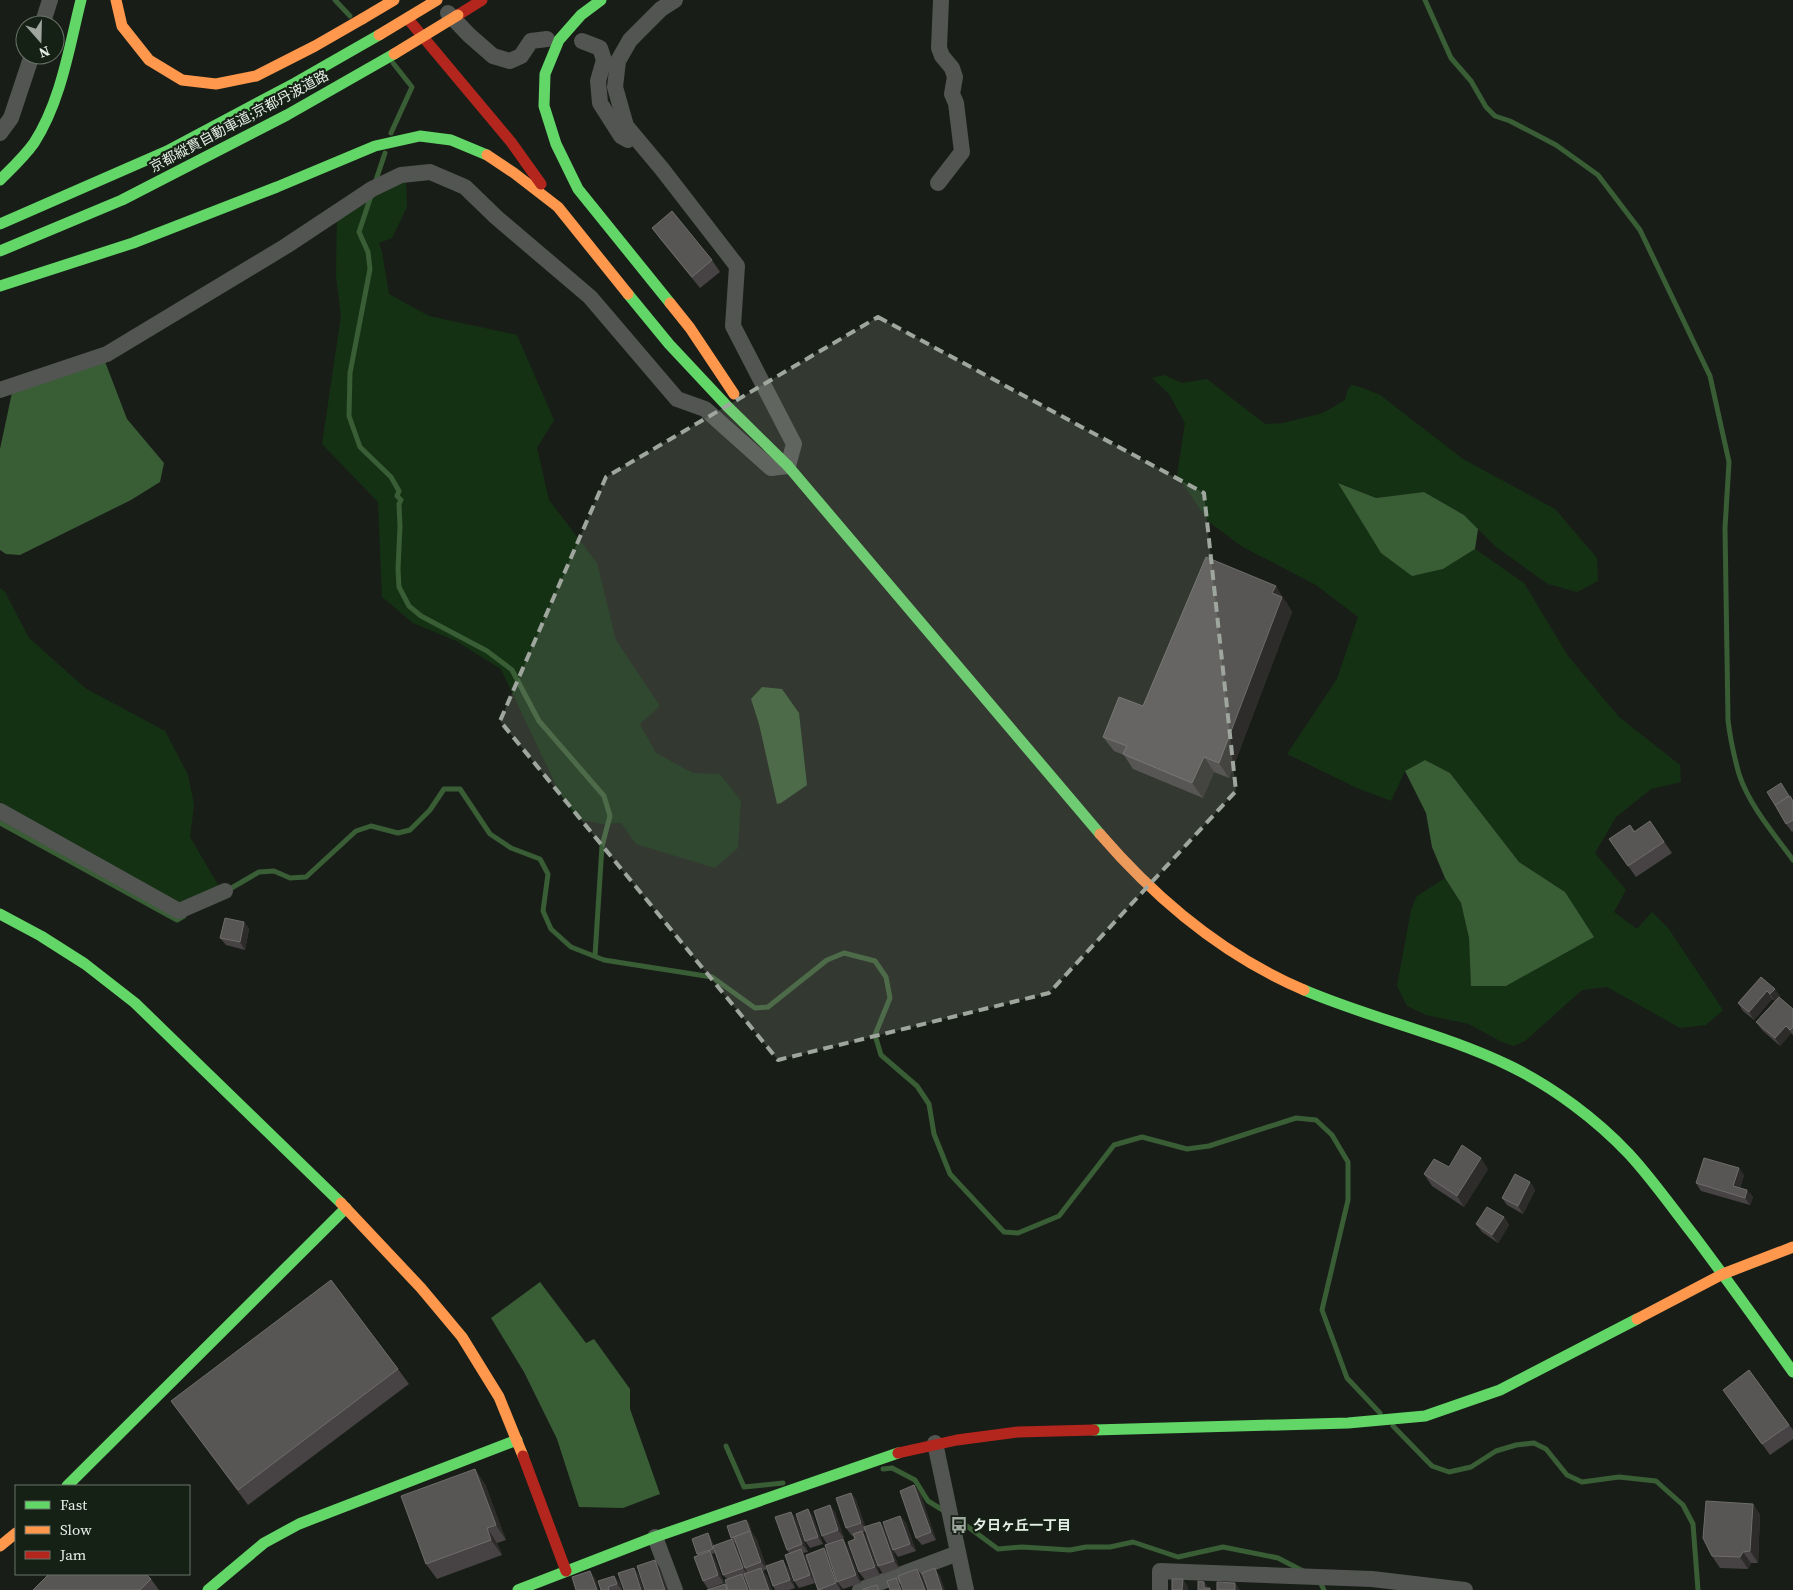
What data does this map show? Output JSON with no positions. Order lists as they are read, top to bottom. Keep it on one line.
{"streets":{"main road":["京都縦貫自動車道;京都丹波道路"]},"places":{"bus stop":["夕日ヶ丘一丁目"]},"legend":["Fast","Slow","Jam"],"north":"bottom"}
